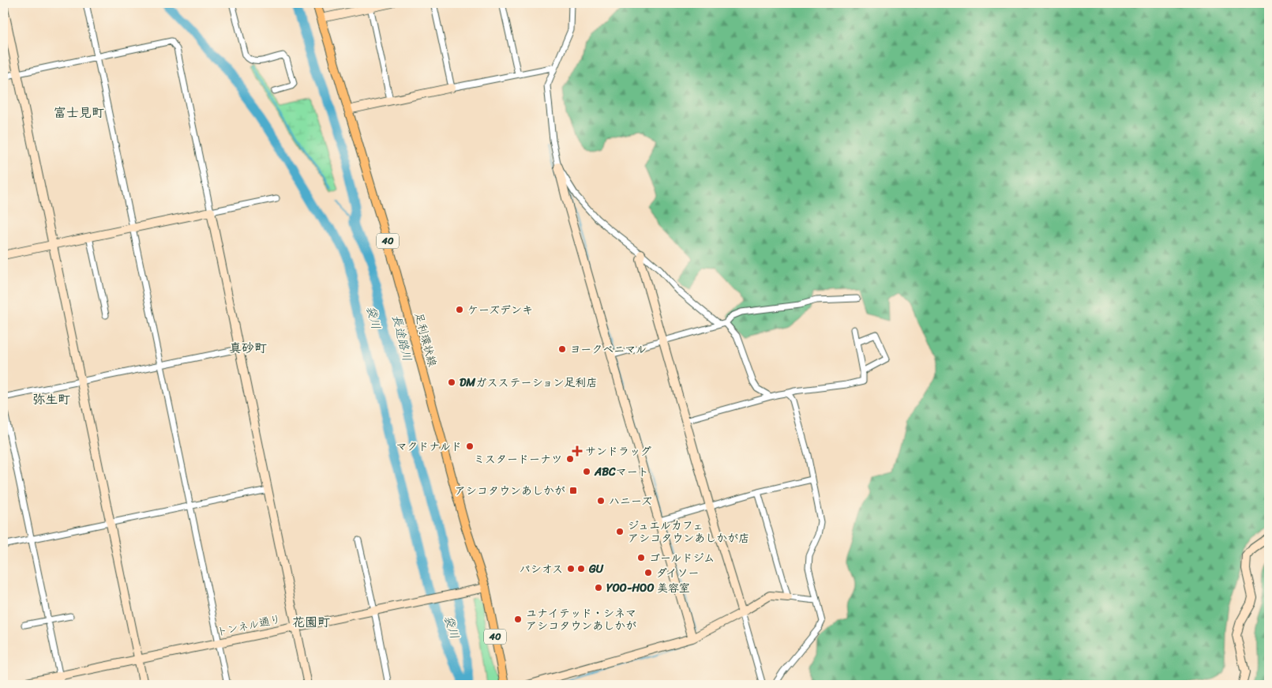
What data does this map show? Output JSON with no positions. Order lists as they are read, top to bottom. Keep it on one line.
{"streets":{"main road":["40","足利環状線"],"street":["トンネル通り"]},"crossings":[["足利環状線","トンネル通り"]],"districts":["富士見町","真砂町","弥生町","花園町"],"water":["袋川","長途路川"],"places":{"other":["ケーズデンキ","ヨークベニマル","DMガスステーション足利店","マクドナルド","ミスタードーナツ","ABCマート","ハニーズ","ジュエルカフェ アシコタウンあしかが店","ゴールドジム","パシオス","GU","ダイソー","YOO-HOO 美容室","ユナイテッド・シネマ アシコタウンあしかが"],"health":["サンドラッグ"],"transit":["アシコタウンあしかが"]}}
